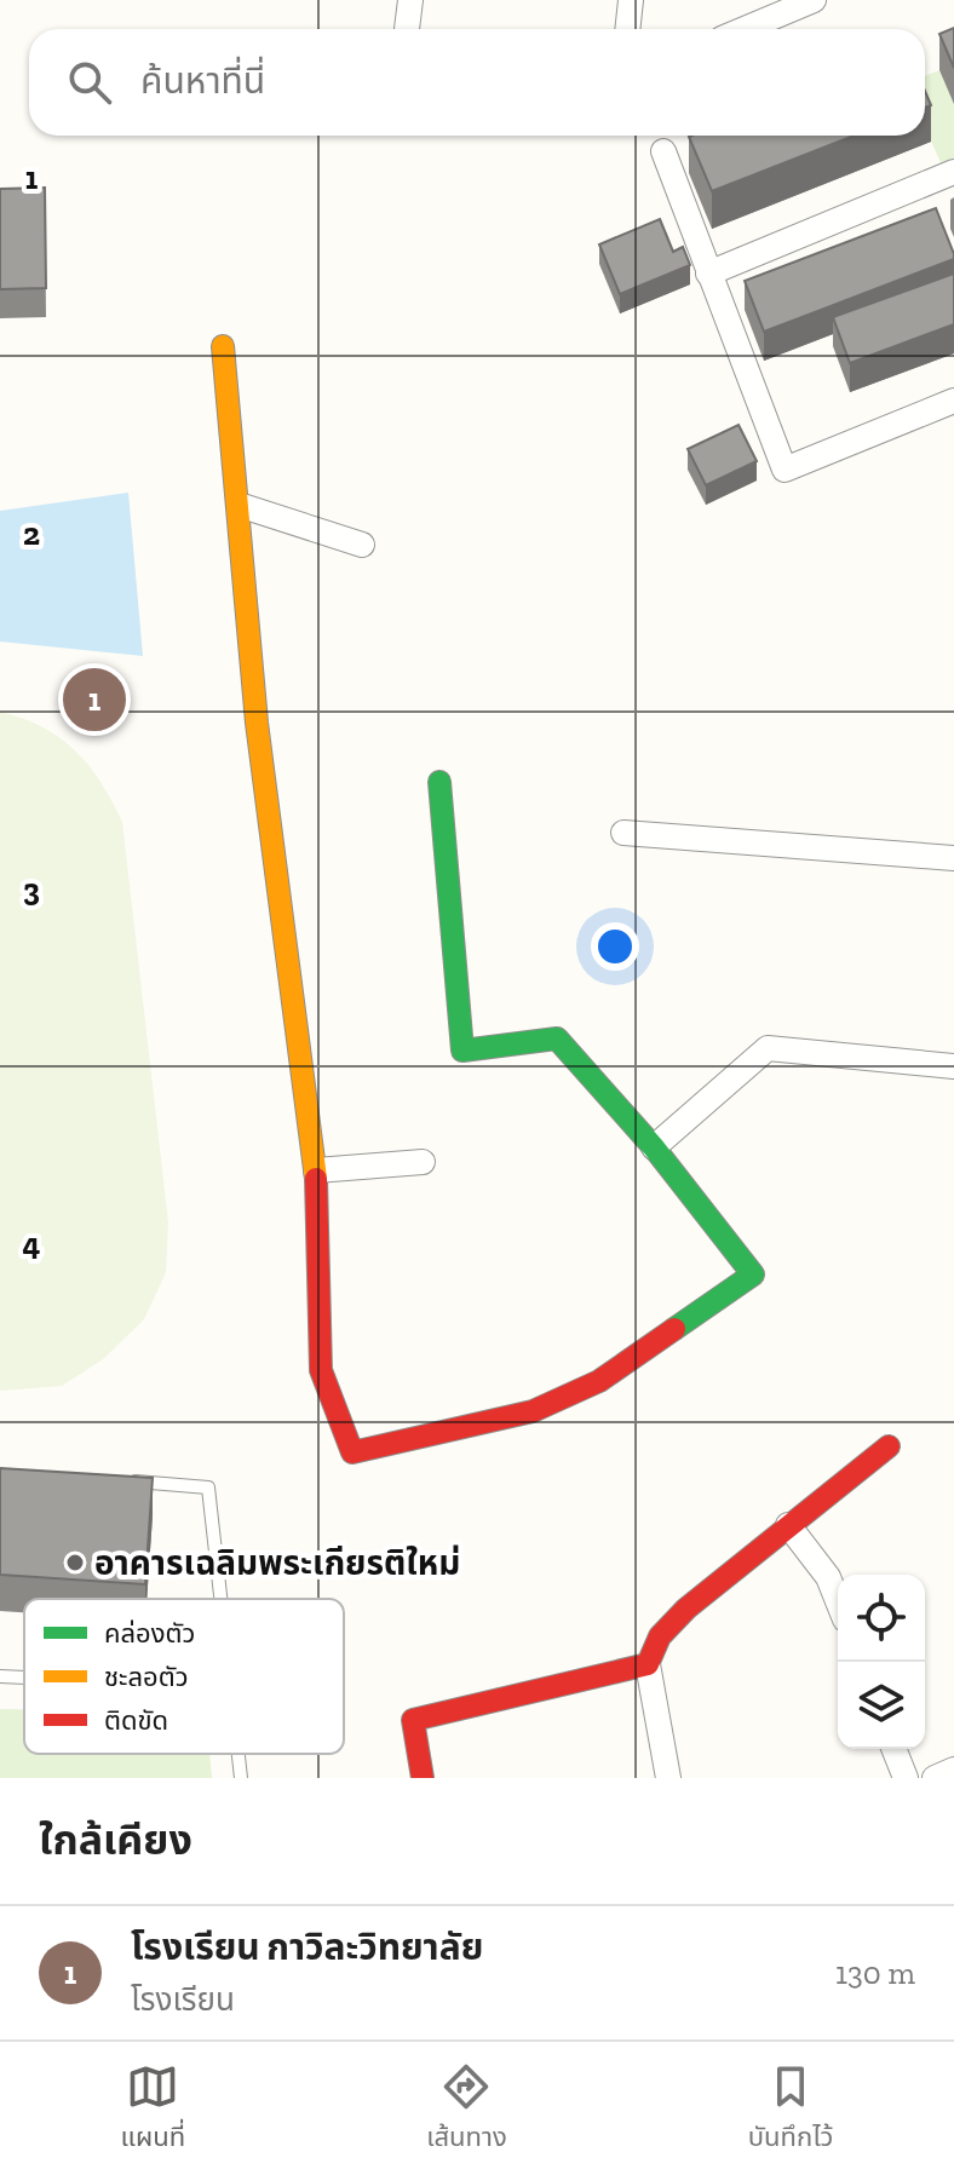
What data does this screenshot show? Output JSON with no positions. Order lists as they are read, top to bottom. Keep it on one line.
{"places":["อาคารเฉลิมพระเกียรติใหม่"],"legend":["คล่องตัว","ชะลอตัว","ติดขัด"],"page":{"search":"ค้นหาที่นี่","pins":"1","heading":"ใกล้เคียง","list":[{"mark":"1","name":"โรงเรียน กาวิละวิทยาลัย","note":"โรงเรียน","value":"130 m"}],"nav":["แผนที่","เส้นทาง","บันทึกไว้"]},"grid":{"rows":["1","2","3","4"]}}
